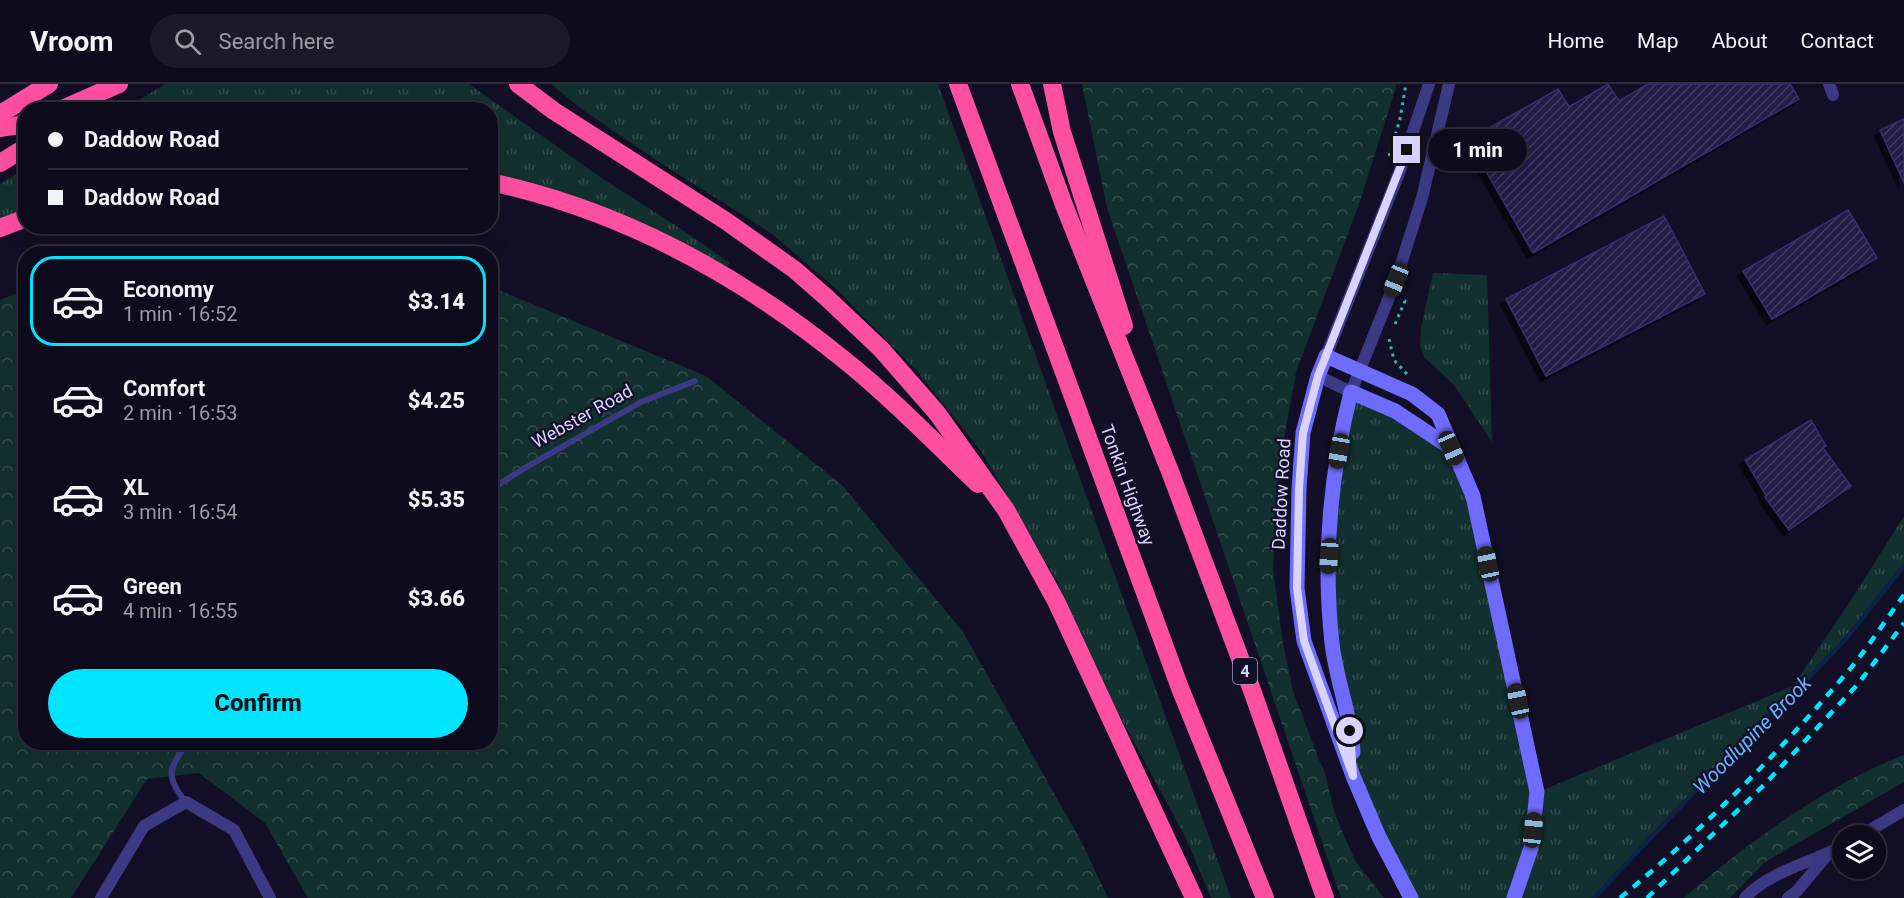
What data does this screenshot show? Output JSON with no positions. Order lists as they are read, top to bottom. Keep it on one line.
{"streets":{"highway":["Tonkin Highway","4"],"main road":["Daddow Road"],"lane":["Webster Road"]},"water":["Woodlupine Brook"],"page":{"header":"Vroom","search":"Search here","nav":["Home","Map","About","Contact"],"banner":["Daddow Road","Daddow Road"],"bubble":"1 min","list":[{"name":"Economy","note":"1 min · 16:52","value":"$3.14"},{"name":"Comfort","note":"2 min · 16:53","value":"$4.25"},{"name":"XL","note":"3 min · 16:54","value":"$5.35"},{"name":"Green","note":"4 min · 16:55","value":"$3.66"}],"buttons":"Confirm"}}
